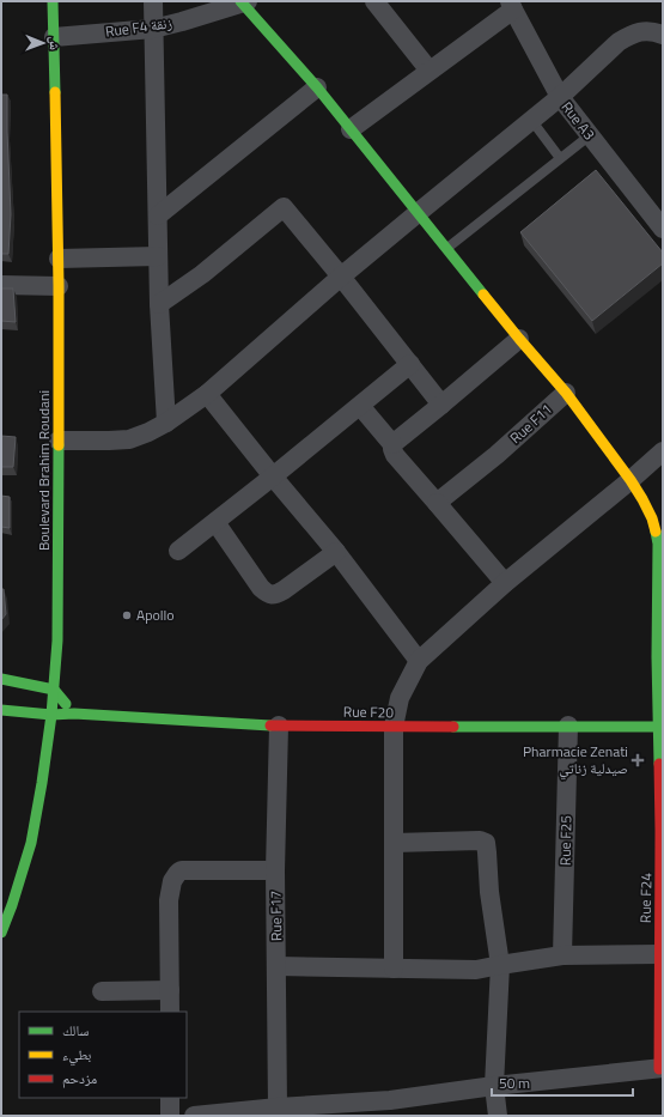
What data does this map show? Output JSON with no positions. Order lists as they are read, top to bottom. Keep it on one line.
{"streets":{"street":["Rue F4 زنقة","Rue A3","Rue F11","Boulevard Brahim Roudani","Rue F20","Rue F25","Rue F24","Rue F17"]},"crossings":[["Rue F4 زنقة","Boulevard Brahim Roudani"],["Rue F4 زنقة","Rue F24"],["Rue F11","Rue F24"],["Boulevard Brahim Roudani","Rue F20"],["Rue F20","Rue F25"],["Rue F20","Rue F24"],["Rue F20","Rue F17"]],"places":{"other":["Apollo"],"health":["Pharmacie Zenati صيدلية زناتي"]},"legend":["سالك","بطيء","مزدحم"],"scale_bar":"50 m","north":"right"}
